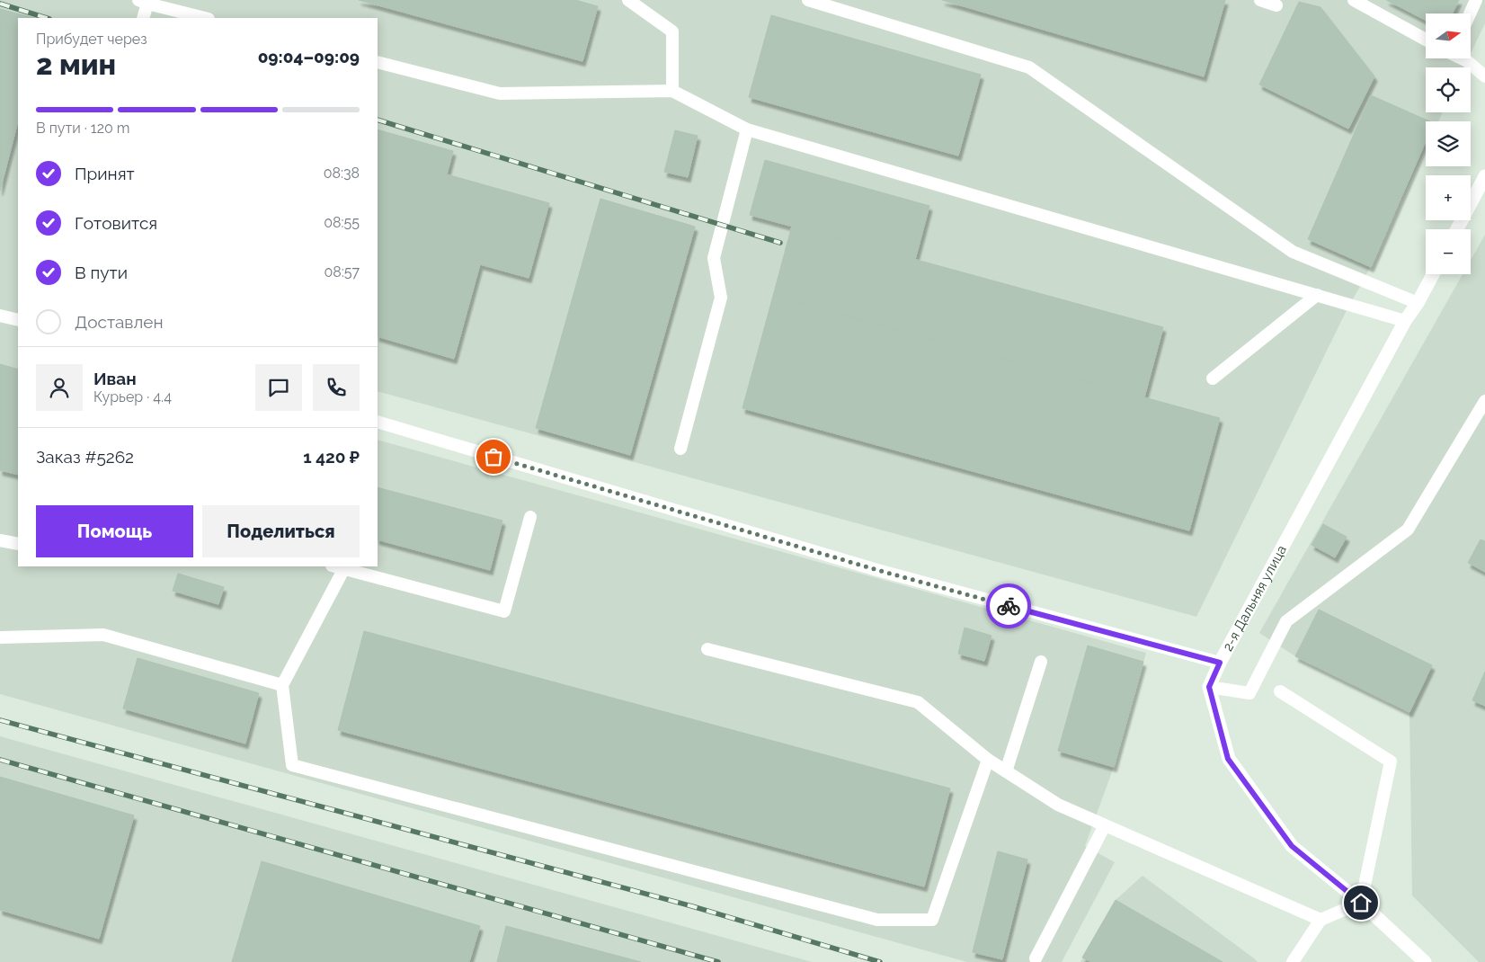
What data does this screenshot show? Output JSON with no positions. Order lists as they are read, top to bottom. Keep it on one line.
{"streets":{"street":["2-я Дальняя улица"]},"north":"right","page":{"map_buttons":["+","−"],"heading":["2 мин","Прибудет через","09:04–09:09"],"panel":["Иван","Курьер · 4.4","Заказ #5262","1 420 ₽"],"bar":"В пути · 120 m","list":[["Принят","08:38"],["Готовится","08:55"],["В пути","08:57"],"Доставлен"],"buttons":["Помощь","Поделиться"]}}
